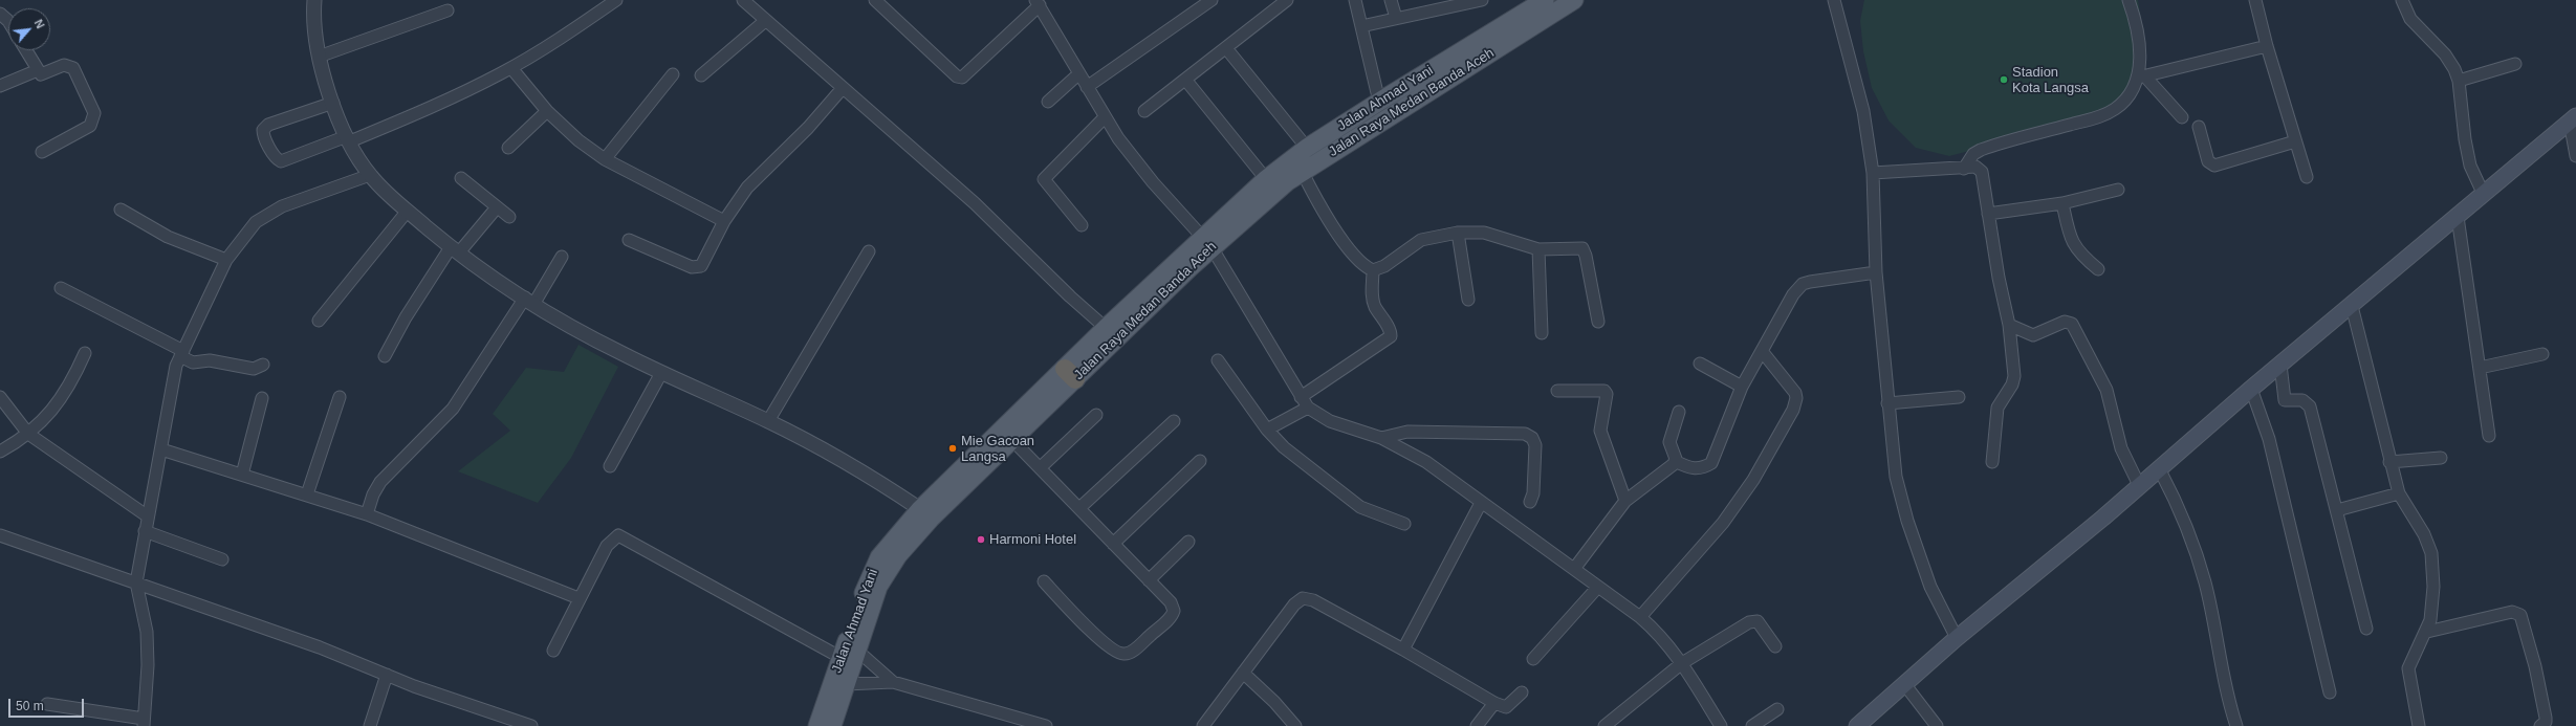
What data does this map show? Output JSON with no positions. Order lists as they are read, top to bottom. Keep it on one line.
{"streets":{"main road":["Jalan Ahmad Yani","Jalan Raya Medan Banda Aceh"]},"crossings":[["Jalan Ahmad Yani","Jalan Raya Medan Banda Aceh"]],"places":["Stadion Kota Langsa","Mie Gacoan Langsa","Harmoni Hotel"],"scale_bar":"50 m","north":"top right"}
